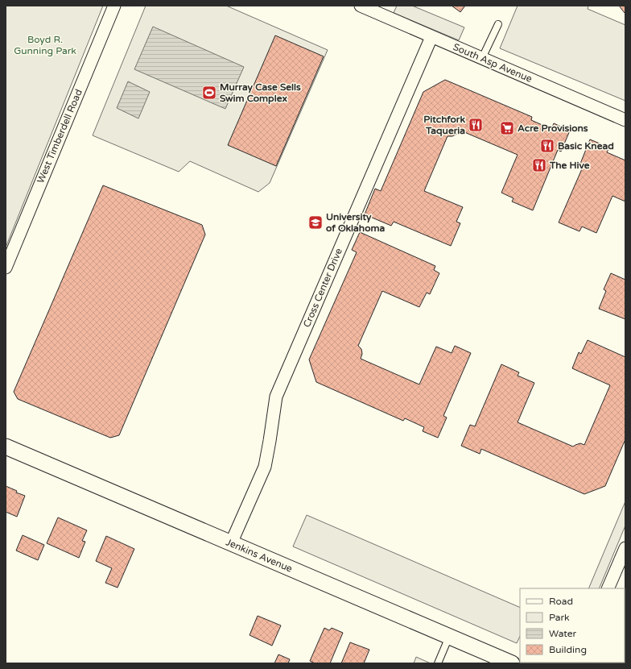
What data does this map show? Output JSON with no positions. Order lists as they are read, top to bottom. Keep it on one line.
{"streets":{"street":["South Asp Avenue","West Timberdell Road","Cross Center Drive","Jenkins Avenue"]},"crossings":[["South Asp Avenue","Cross Center Drive"],["Cross Center Drive","Jenkins Avenue"]],"parks":["Boyd R. Gunning Park"],"places":{"sports":["Murray Case Sells Swim Complex"],"restaurant":["Pitchfork Taqueria","Basic Knead","The Hive"],"supermarket":["Acre Provisions"],"school or university":["University of Oklahoma"]},"legend":["Road","Park","Water","Building"]}
